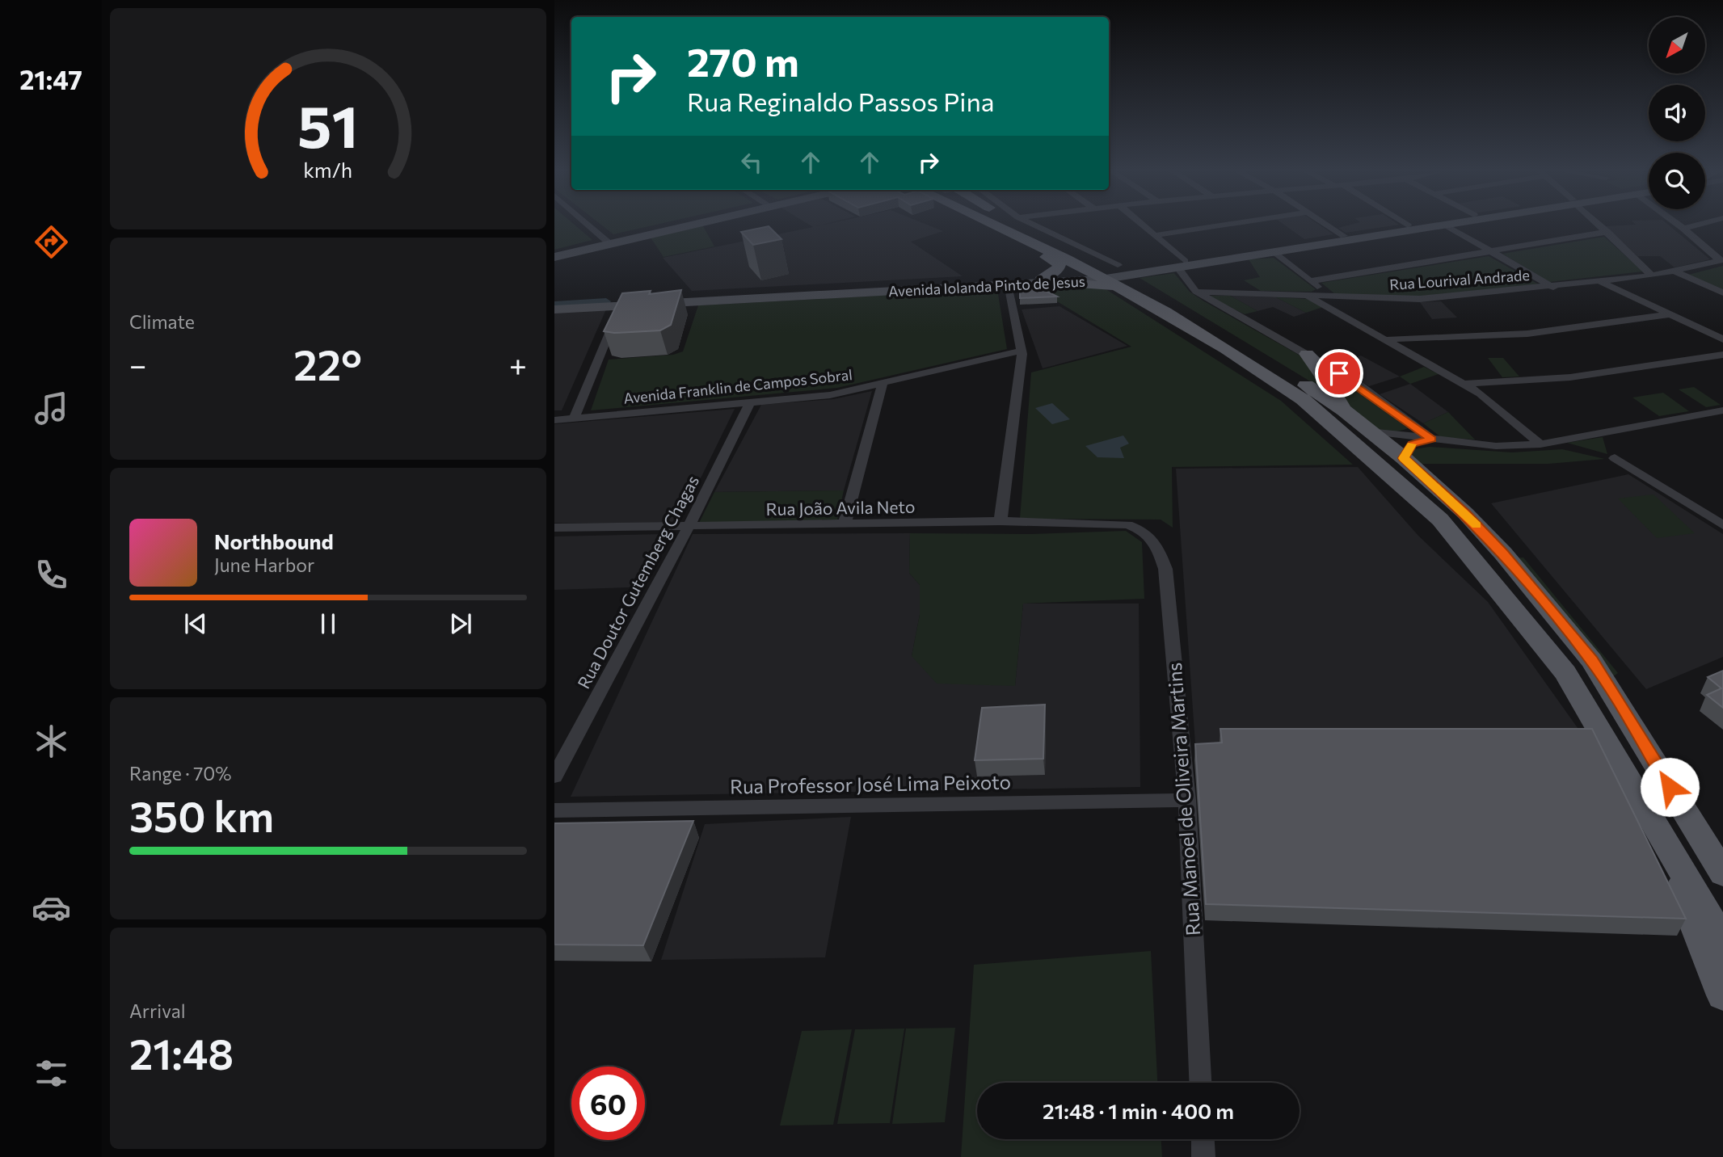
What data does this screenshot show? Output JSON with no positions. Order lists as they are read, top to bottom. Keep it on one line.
{"streets":{"main road":["Avenida Iolanda Pinto de Jesus"],"street":["Rua Lourival Andrade","Avenida Franklin de Campos Sobral","Rua João Avila Neto","Rua Doutor Gutemberg Chagas","Rua Professor José Lima Peixoto","Rua Manoel de Oliveira Martins"]},"crossings":[["Avenida Franklin de Campos Sobral","Rua Doutor Gutemberg Chagas"],["Rua João Avila Neto","Rua Doutor Gutemberg Chagas"],["Rua João Avila Neto","Rua Manoel de Oliveira Martins"],["Rua Professor José Lima Peixoto","Rua Manoel de Oliveira Martins"]],"north":"bottom left","page":{"tabs":"21:47","turn":["270 m","Rua Reginaldo Passos Pina"],"tile":["Climate",["Range · 70%","350 km"],["Arrival","21:48"]],"heat":["−","22°","+"],"song":["Northbound","June Harbor"],"limit":"60","trip":"21:48 · 1 min · 400 m","gauge":["51","km/h"]}}
